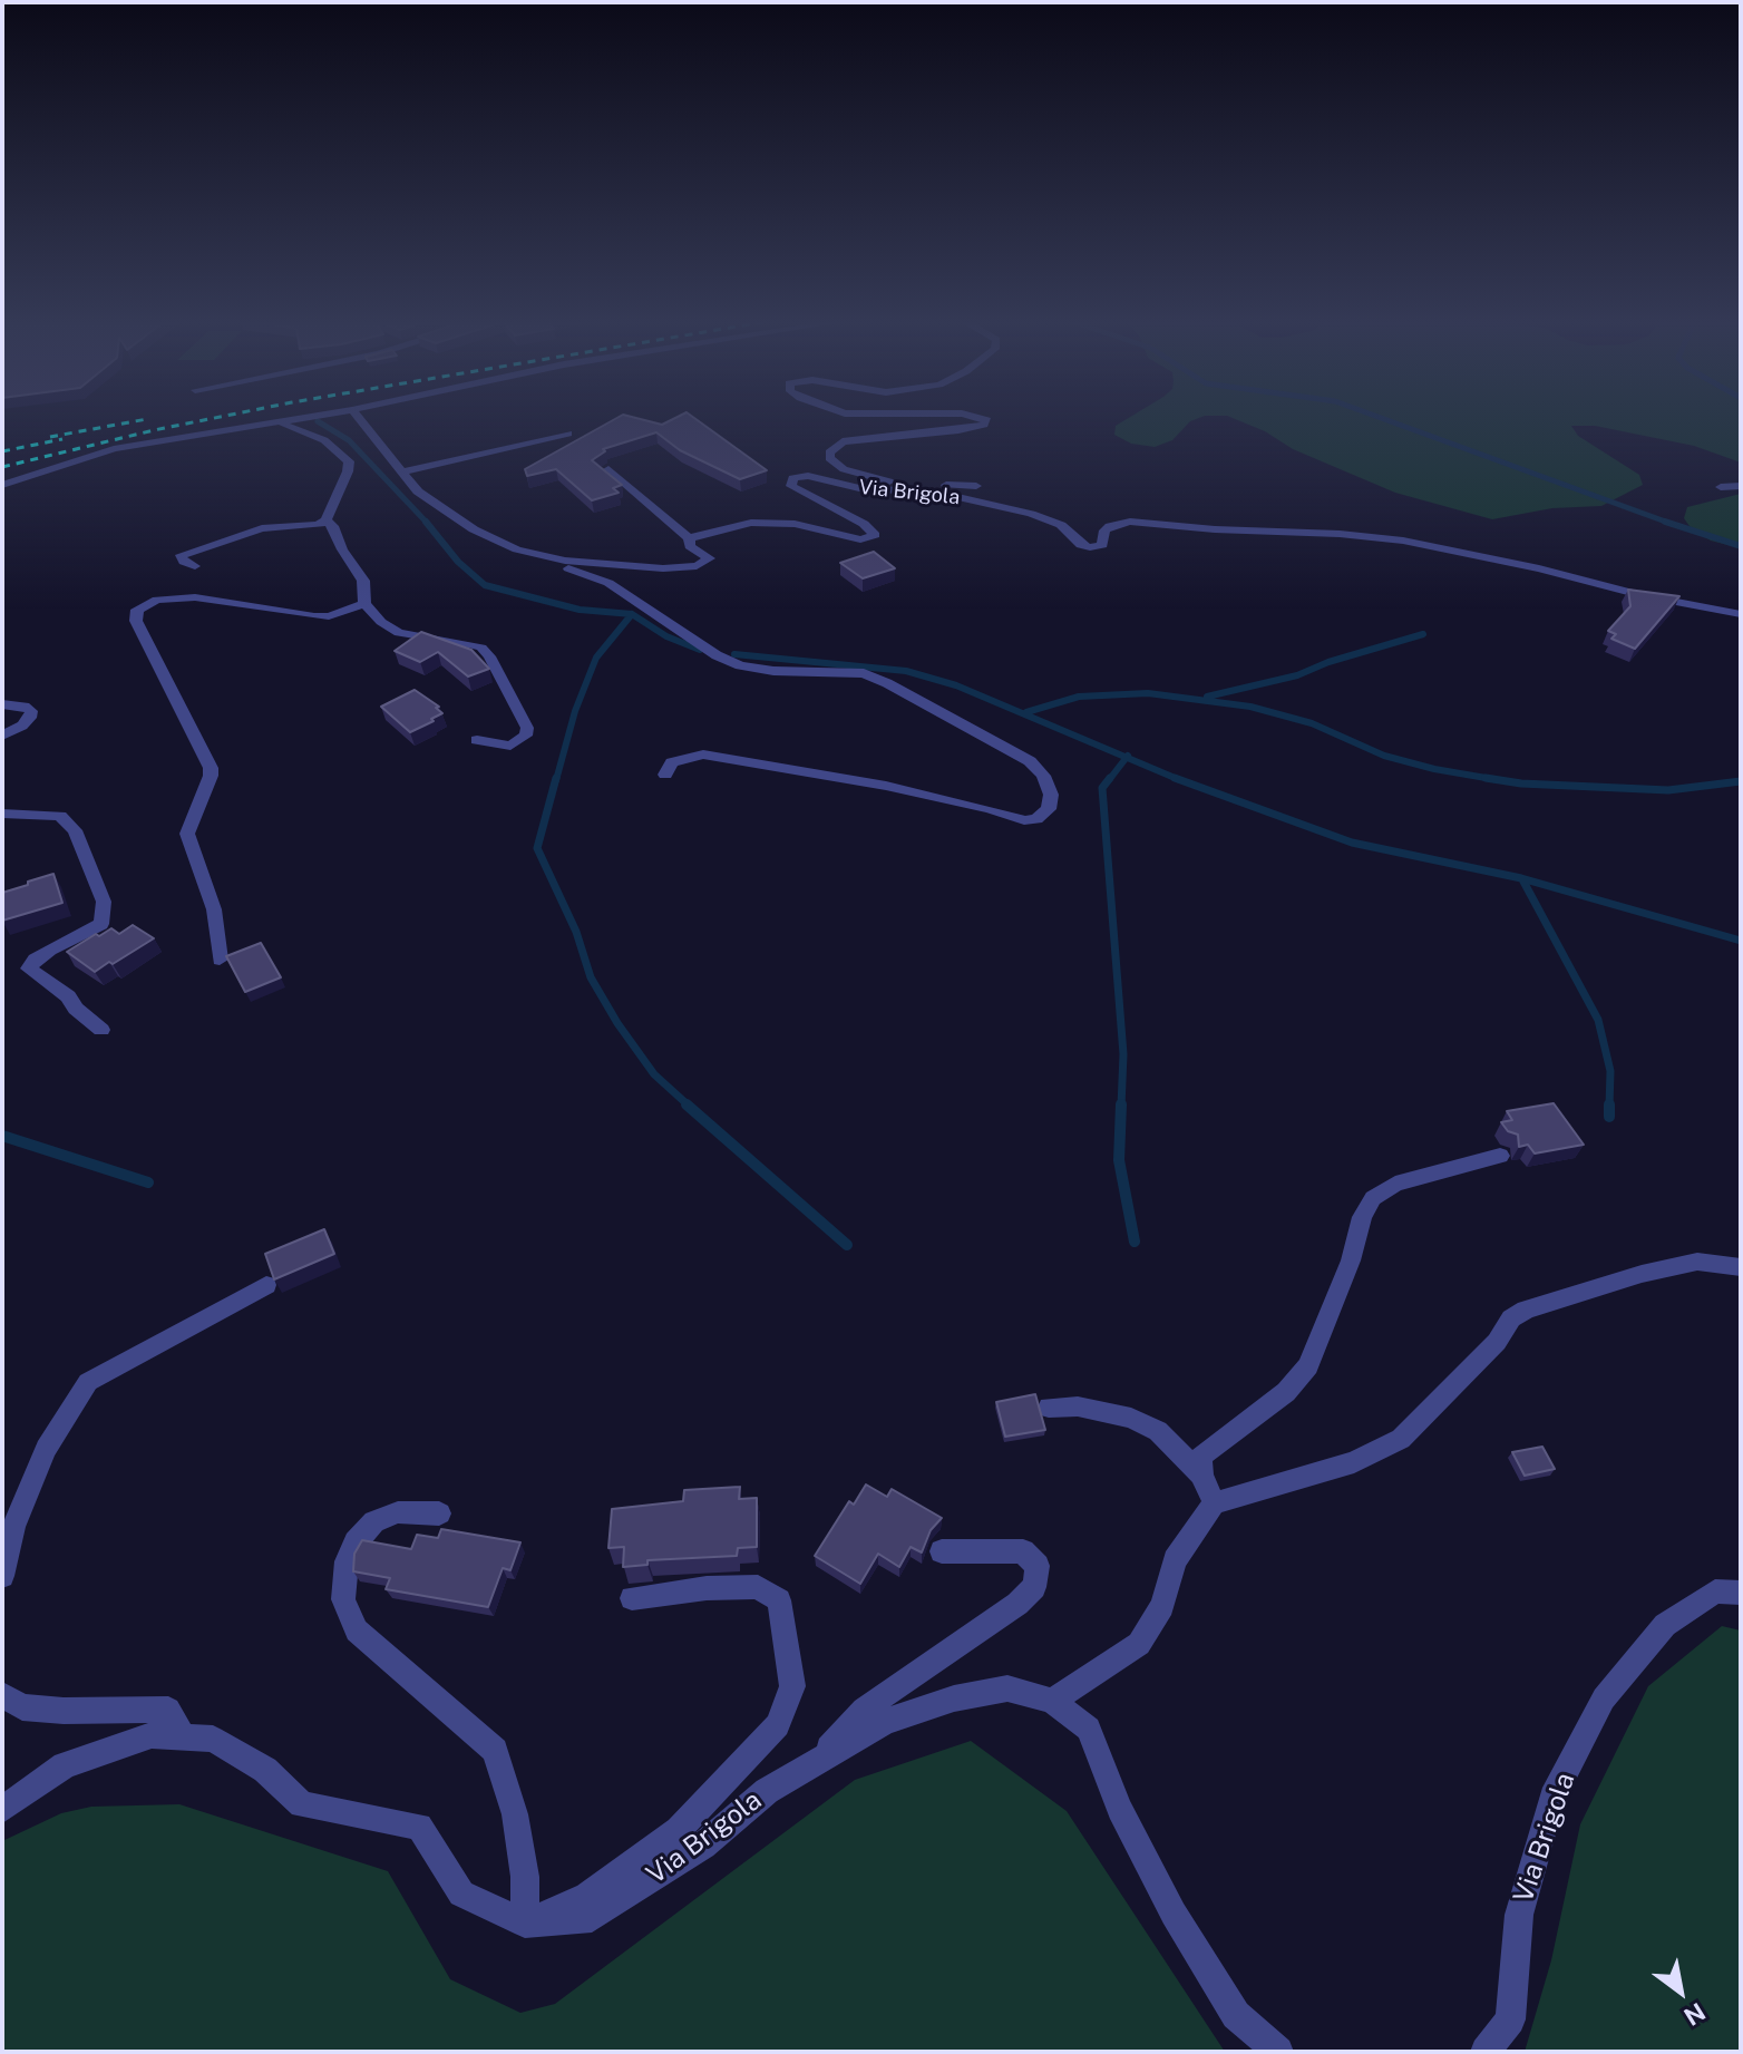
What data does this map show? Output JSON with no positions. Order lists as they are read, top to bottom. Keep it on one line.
{"streets":{"street":["Via Brigola"]},"north":"bottom right"}
